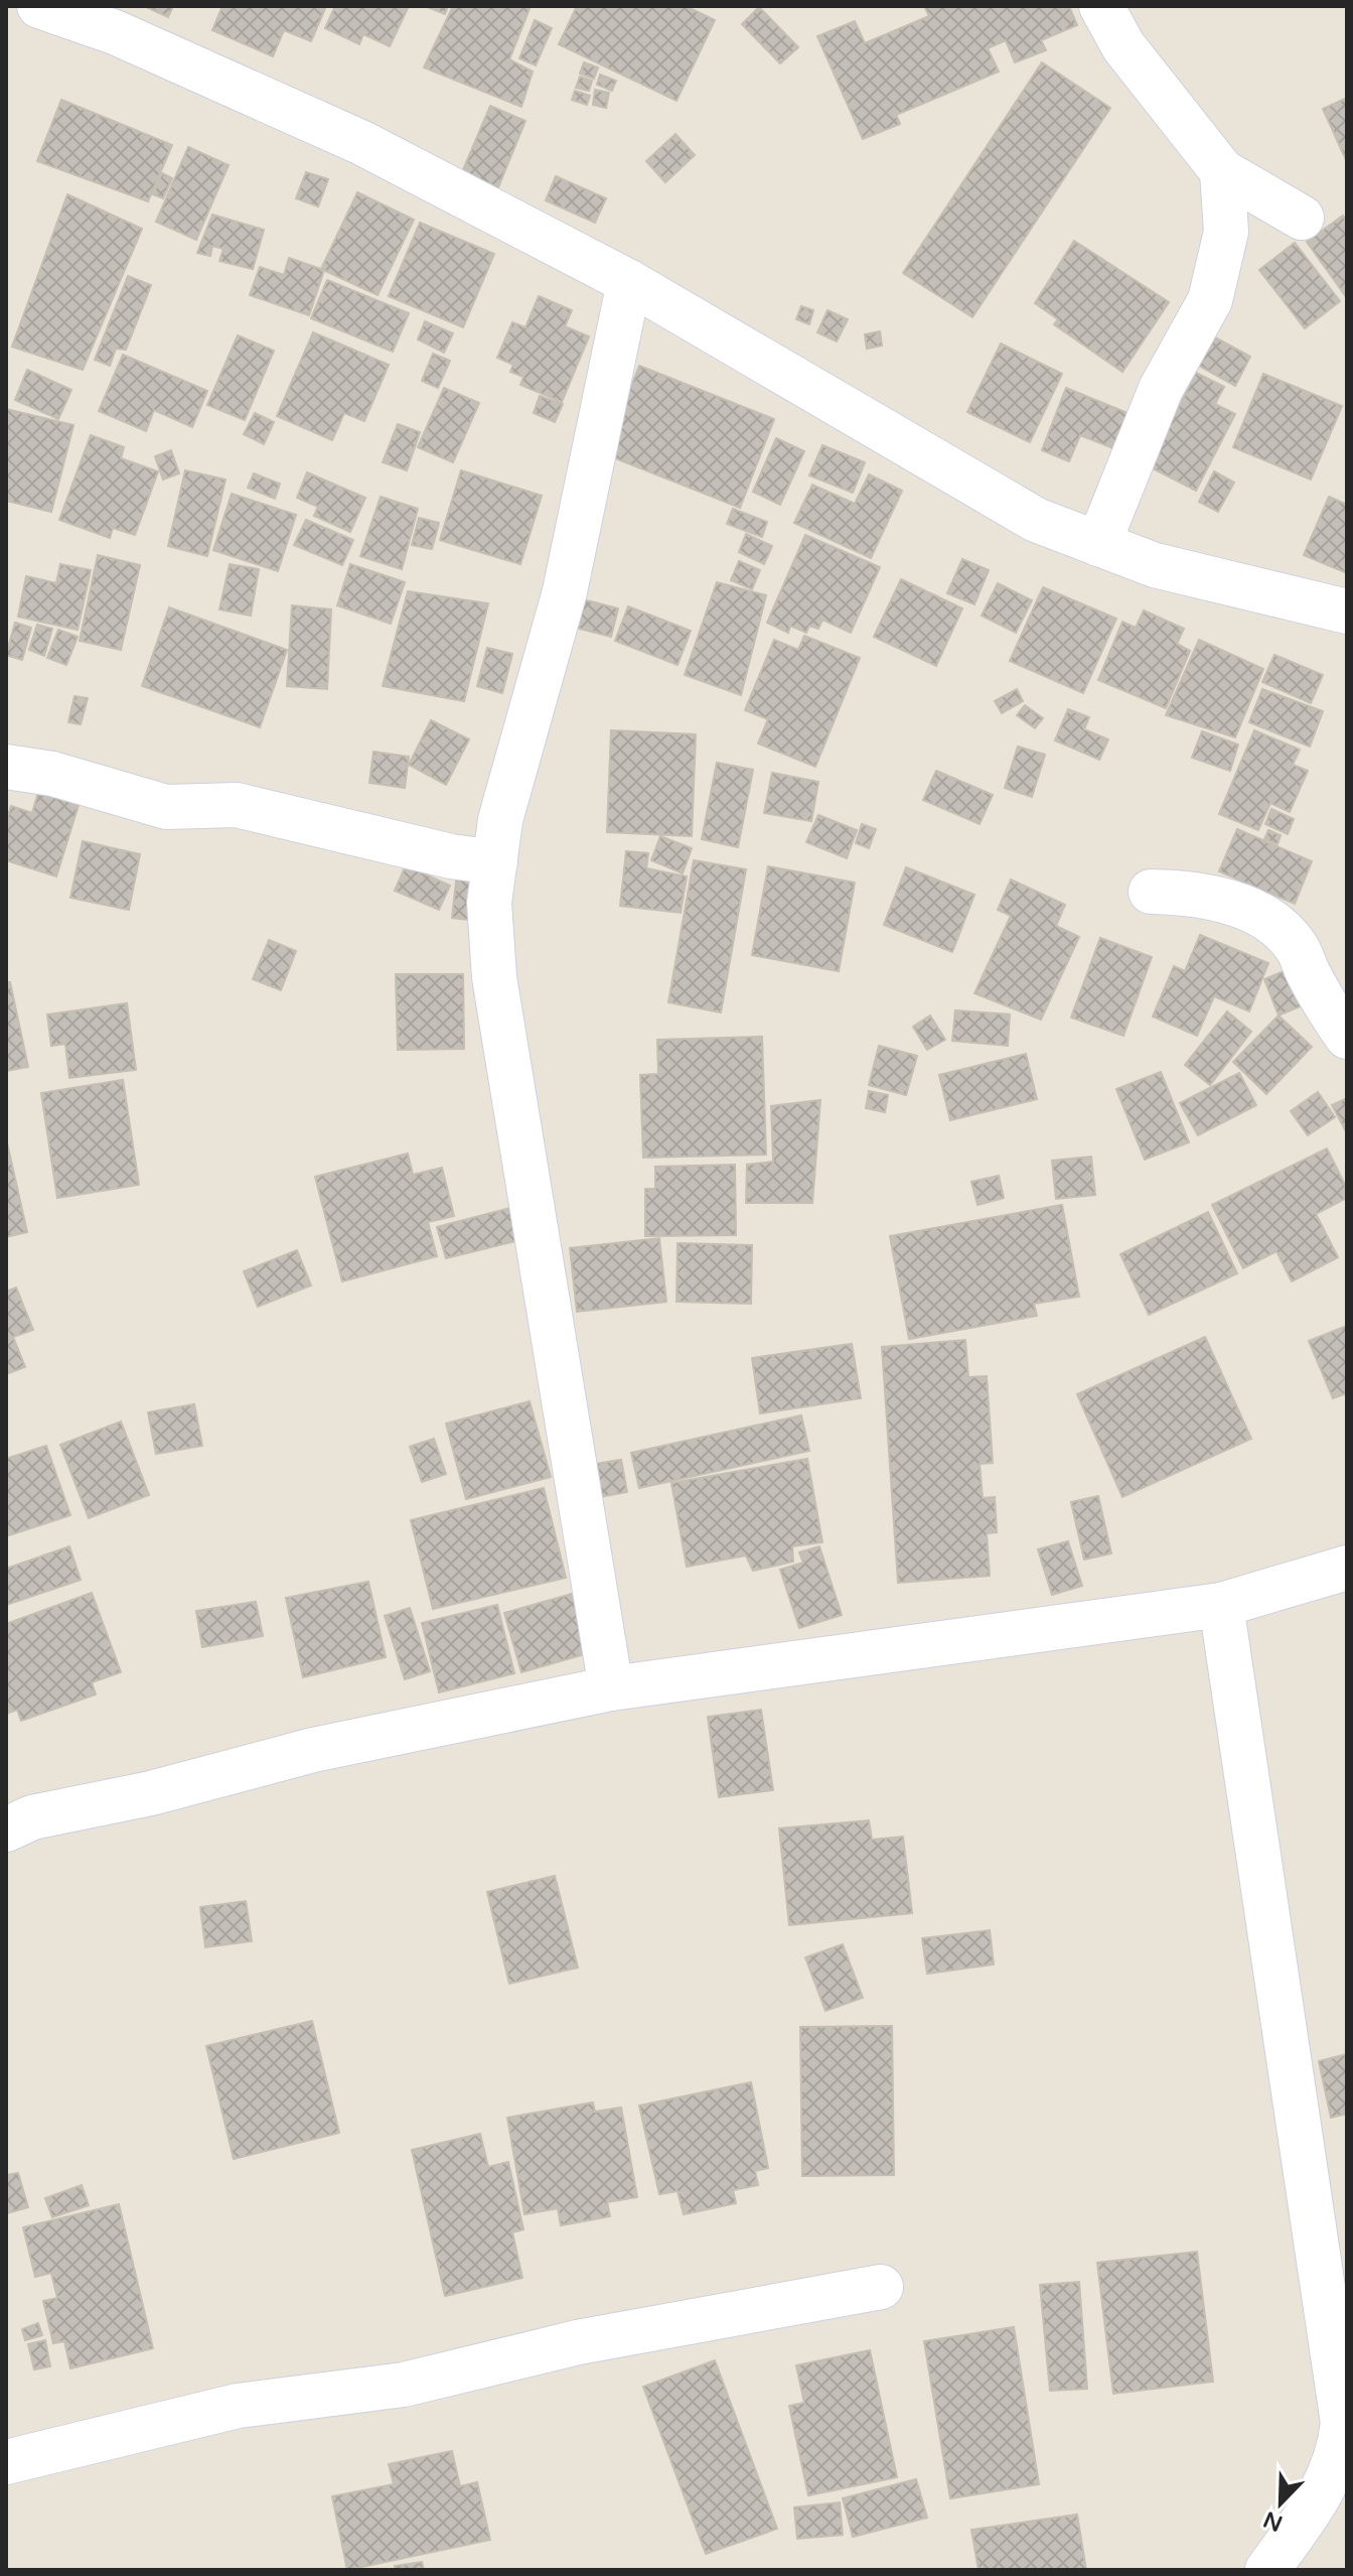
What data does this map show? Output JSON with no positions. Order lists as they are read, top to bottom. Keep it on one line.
{"north":"bottom left"}
